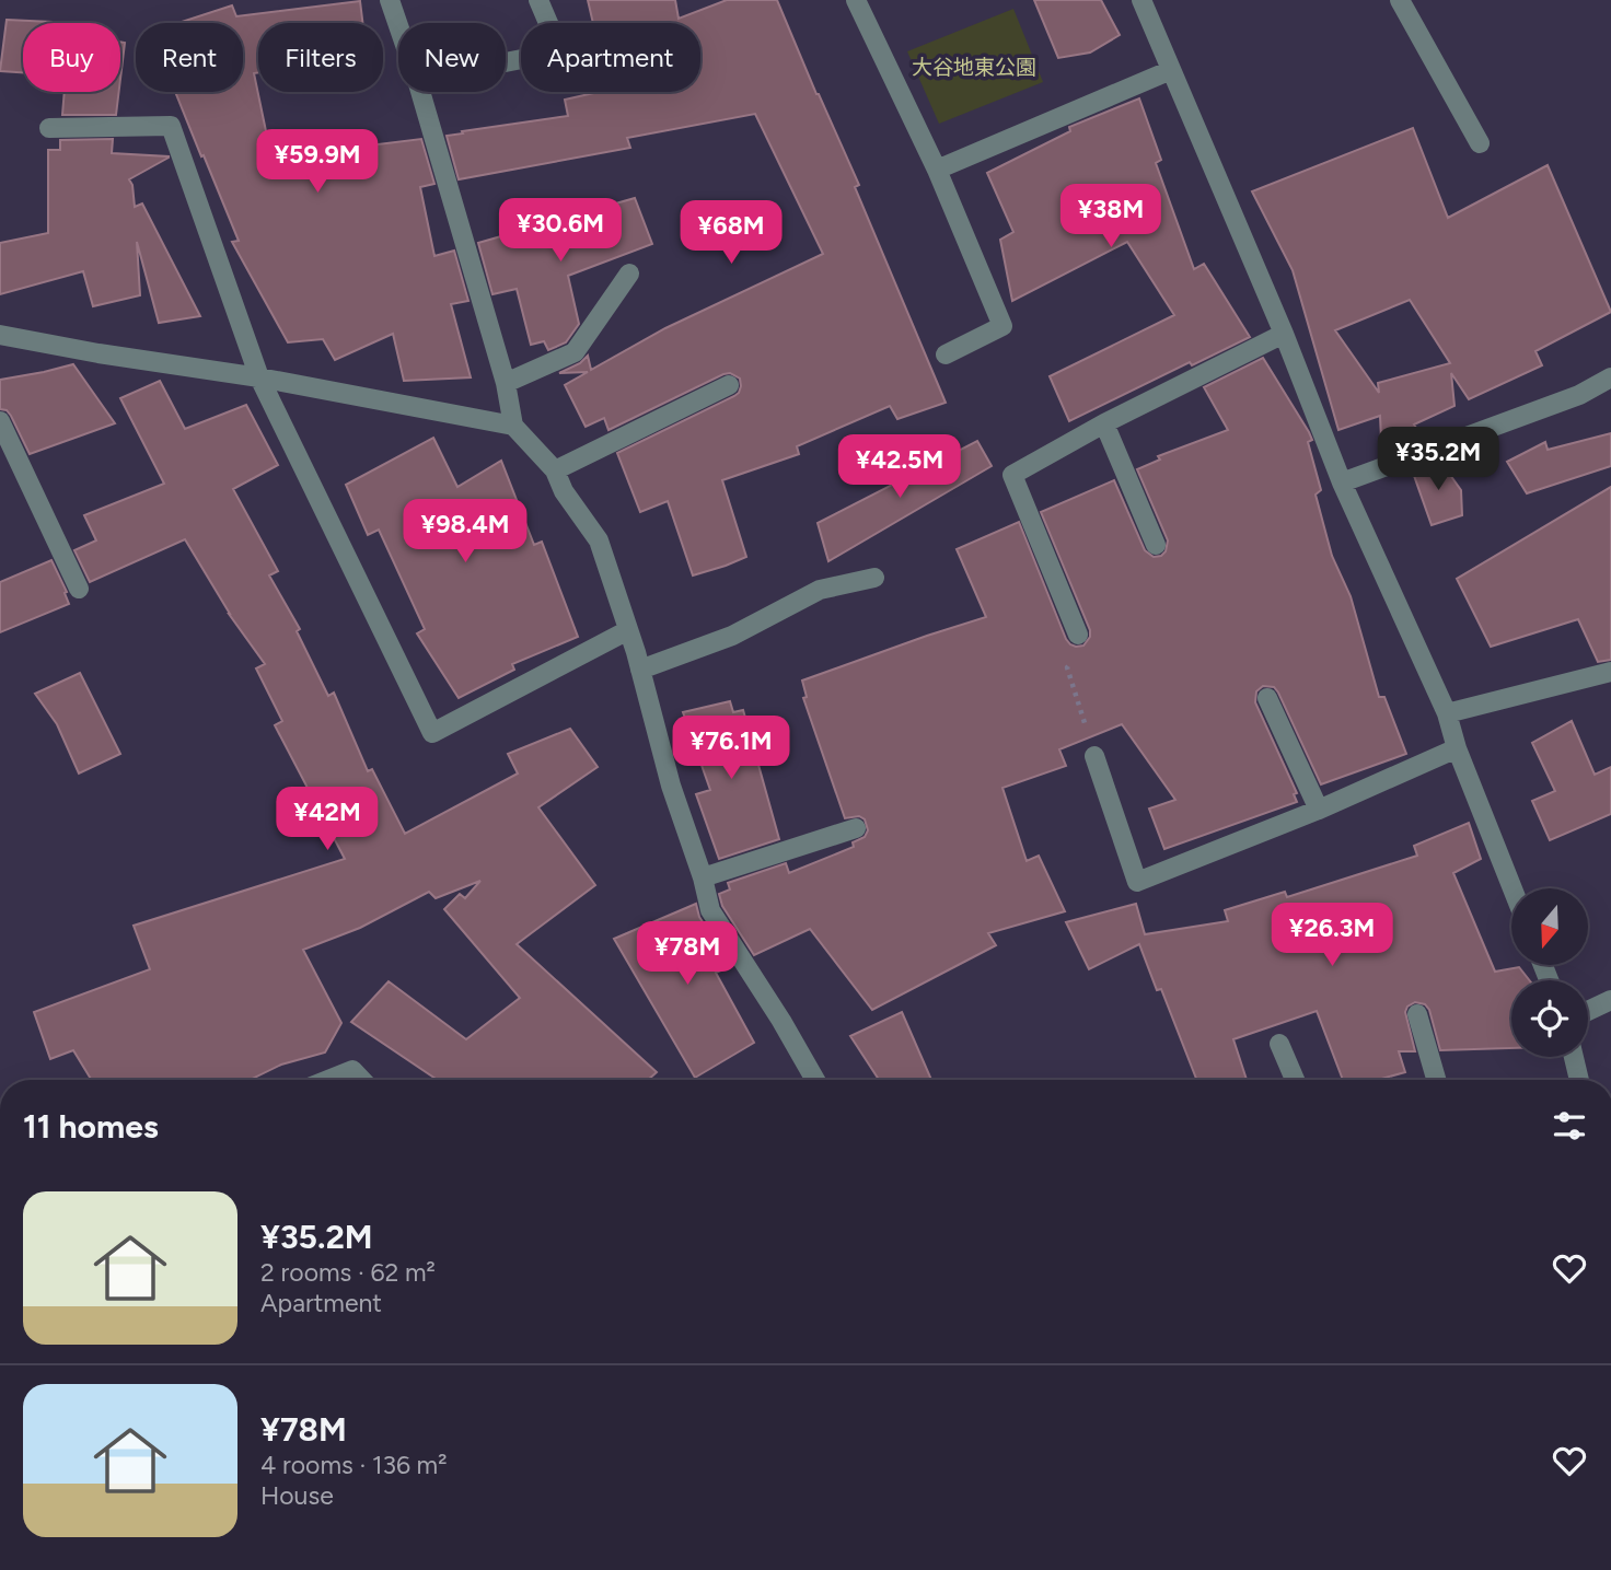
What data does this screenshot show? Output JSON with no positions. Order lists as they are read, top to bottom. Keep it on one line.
{"parks":["大谷地東公園"],"north":"bottom","page":{"chip":["Buy","Rent","Filters","New","Apartment"],"price":["¥59.9M","¥38M","¥30.6M","¥68M","¥35.2M","¥42.5M","¥98.4M","¥76.1M","¥42M","¥26.3M","¥78M"],"heading":"11 homes","list":[{"name":"¥35.2M","note":"2 rooms · 62 m² · Apartment"},{"name":"¥78M","note":"4 rooms · 136 m² · House"}]}}
